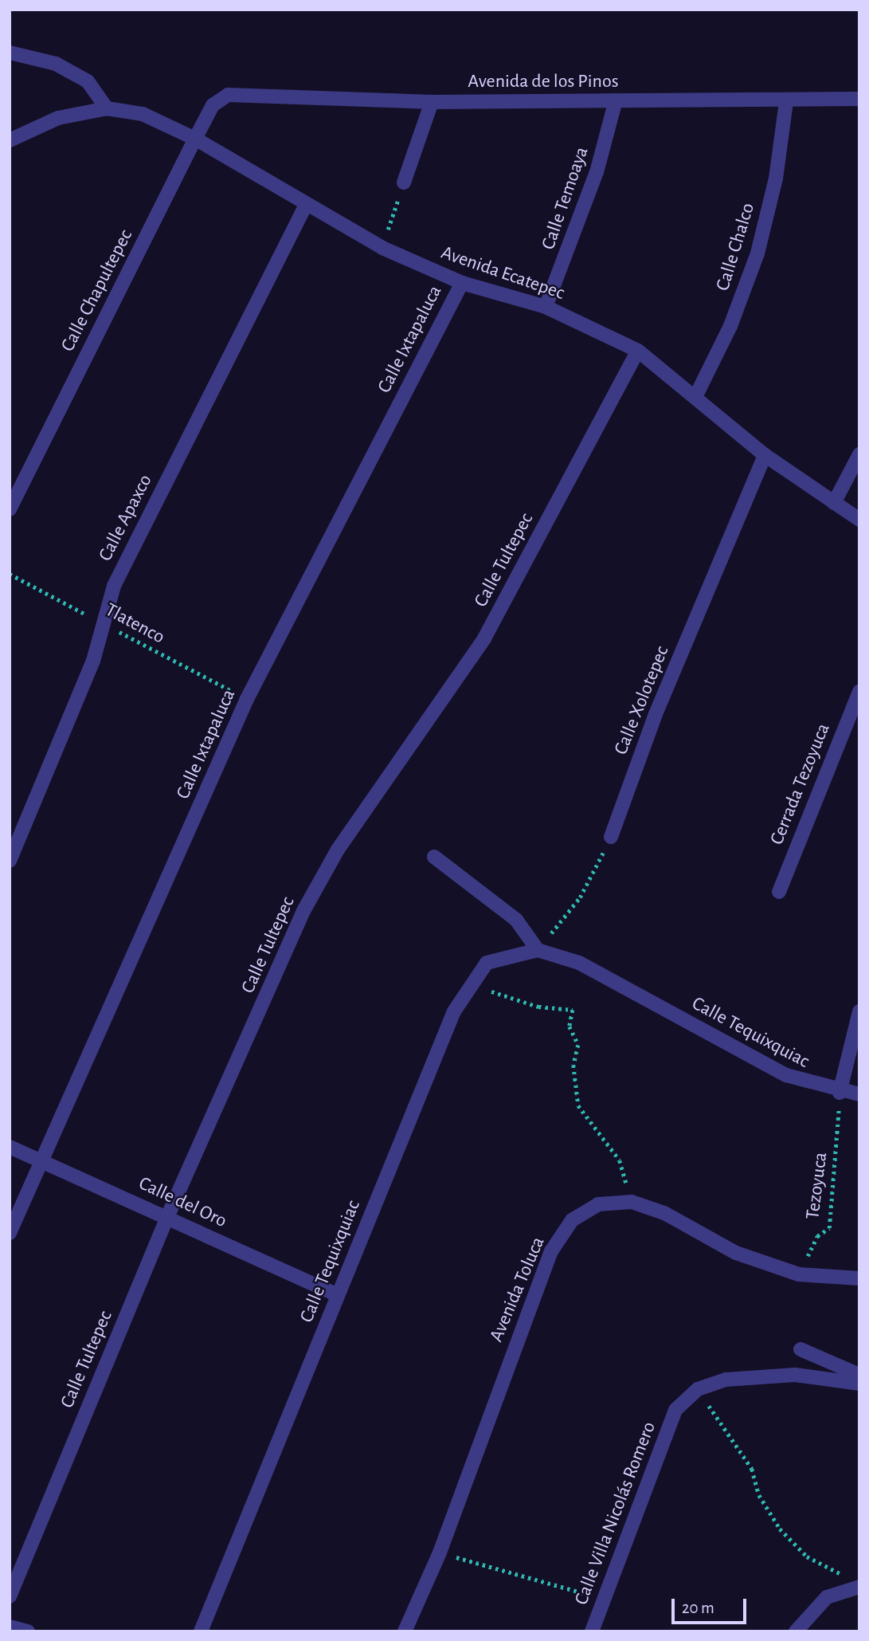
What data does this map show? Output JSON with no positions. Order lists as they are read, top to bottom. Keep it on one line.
{"streets":{"street":["Avenida de los Pinos","Calle Temoaya","Calle Chalco","Avenida Ecatepec","Calle Chapultepec","Calle Ixtapaluca","Calle Apaxco","Calle Tultepec","Calle Xolotepec","Cerrada Tezoyuca","Calle Tequixquiac","Calle del Oro","Avenida Toluca","Calle Villa Nicolás Romero"],"path":["Tlatenco","Tezoyuca"]},"crossings":[["Avenida de los Pinos","Calle Temoaya"],["Avenida de los Pinos","Calle Chalco"],["Avenida de los Pinos","Calle Chapultepec"],["Calle Temoaya","Avenida Ecatepec"],["Calle Chalco","Avenida Ecatepec"],["Avenida Ecatepec","Calle Chapultepec"],["Avenida Ecatepec","Calle Ixtapaluca"],["Avenida Ecatepec","Calle Apaxco"],["Avenida Ecatepec","Calle Tultepec"],["Avenida Ecatepec","Calle Xolotepec"],["Calle Ixtapaluca","Tlatenco"],["Calle Ixtapaluca","Calle del Oro"],["Calle Apaxco","Tlatenco"],["Calle Tultepec","Calle del Oro"],["Calle Tequixquiac","Tezoyuca"],["Calle Tequixquiac","Calle del Oro"],["Tezoyuca","Avenida Toluca"]],"scale_bar":"20 m"}
